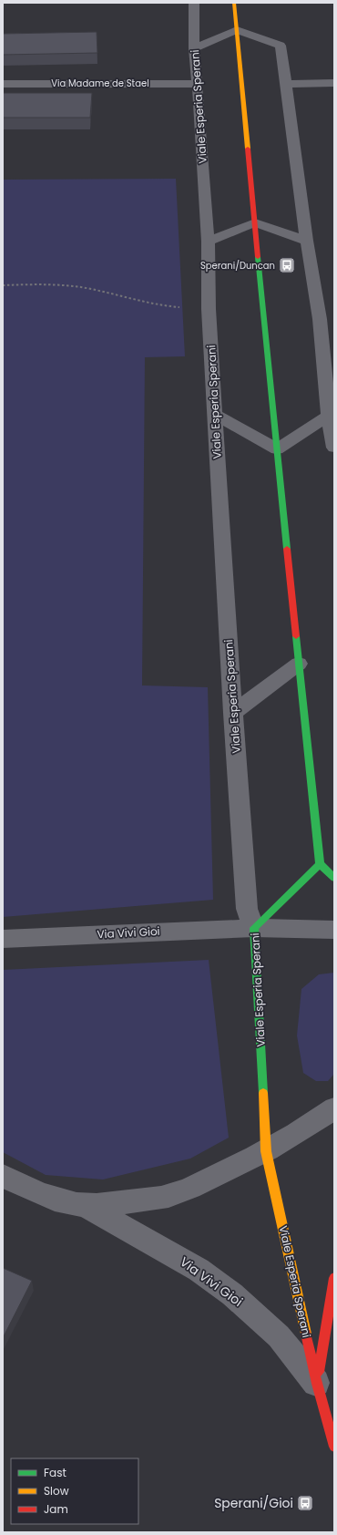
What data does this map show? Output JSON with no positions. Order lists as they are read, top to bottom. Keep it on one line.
{"streets":{"street":["Via Madame de Stael","Viale Esperia Sperani","Via Vivi Gioi"]},"crossings":[["Via Madame de Stael","Viale Esperia Sperani"],["Viale Esperia Sperani","Via Vivi Gioi"]],"places":{"bus stop":["Sperani/Duncan","Sperani/Gioi"]},"legend":["Fast","Slow","Jam"]}
